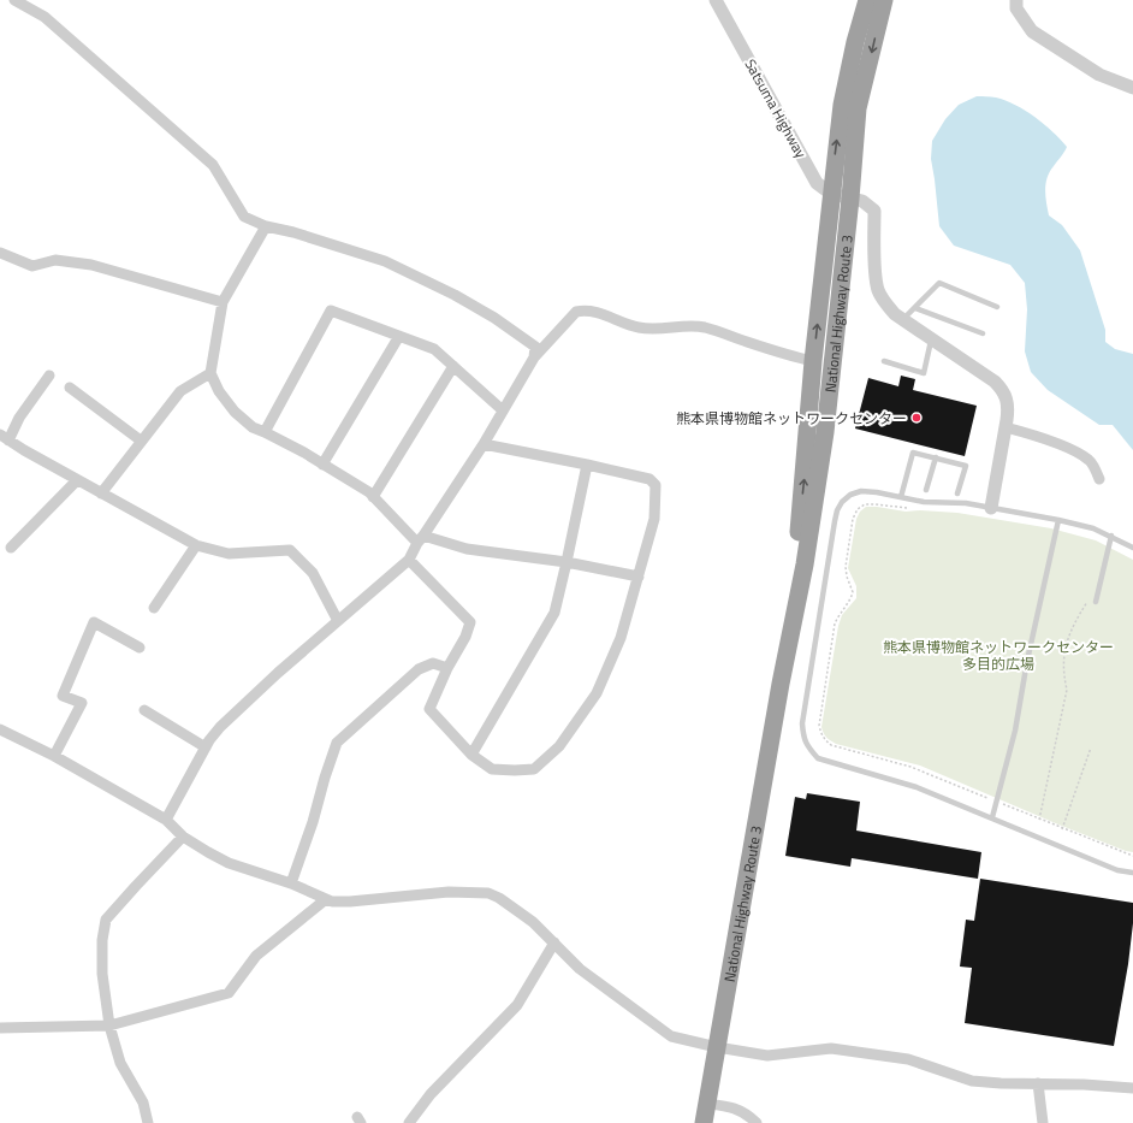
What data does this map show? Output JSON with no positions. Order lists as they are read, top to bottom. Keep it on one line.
{"streets":{"highway":["National Highway Route 3"],"street":["Satsuma Highway"]},"crossings":[["Satsuma Highway","National Highway Route 3"]],"parks":["熊本県博物館ネットワークセンター 多目的広場"],"places":["熊本県博物館ネットワークセンター"]}
